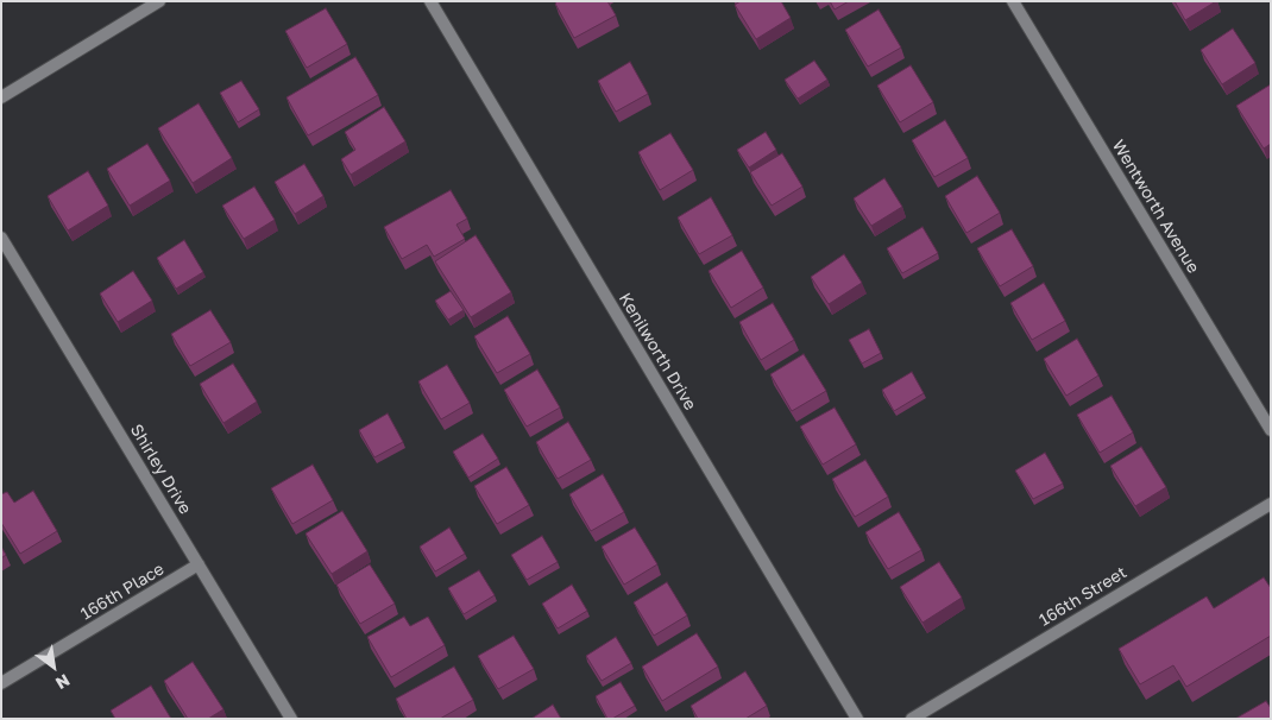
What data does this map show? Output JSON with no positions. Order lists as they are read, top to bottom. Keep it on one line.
{"streets":{"street":["Wentworth Avenue","Kenilworth Drive","Shirley Drive","166th Place","166th Street"]},"crossings":[["Shirley Drive","166th Place"]],"north":"bottom right"}
